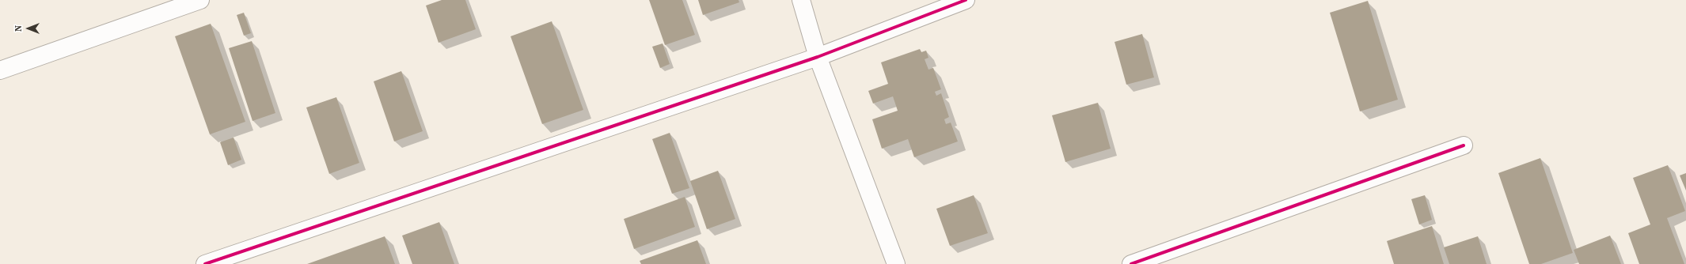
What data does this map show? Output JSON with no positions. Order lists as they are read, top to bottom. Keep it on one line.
{"north":"left"}
